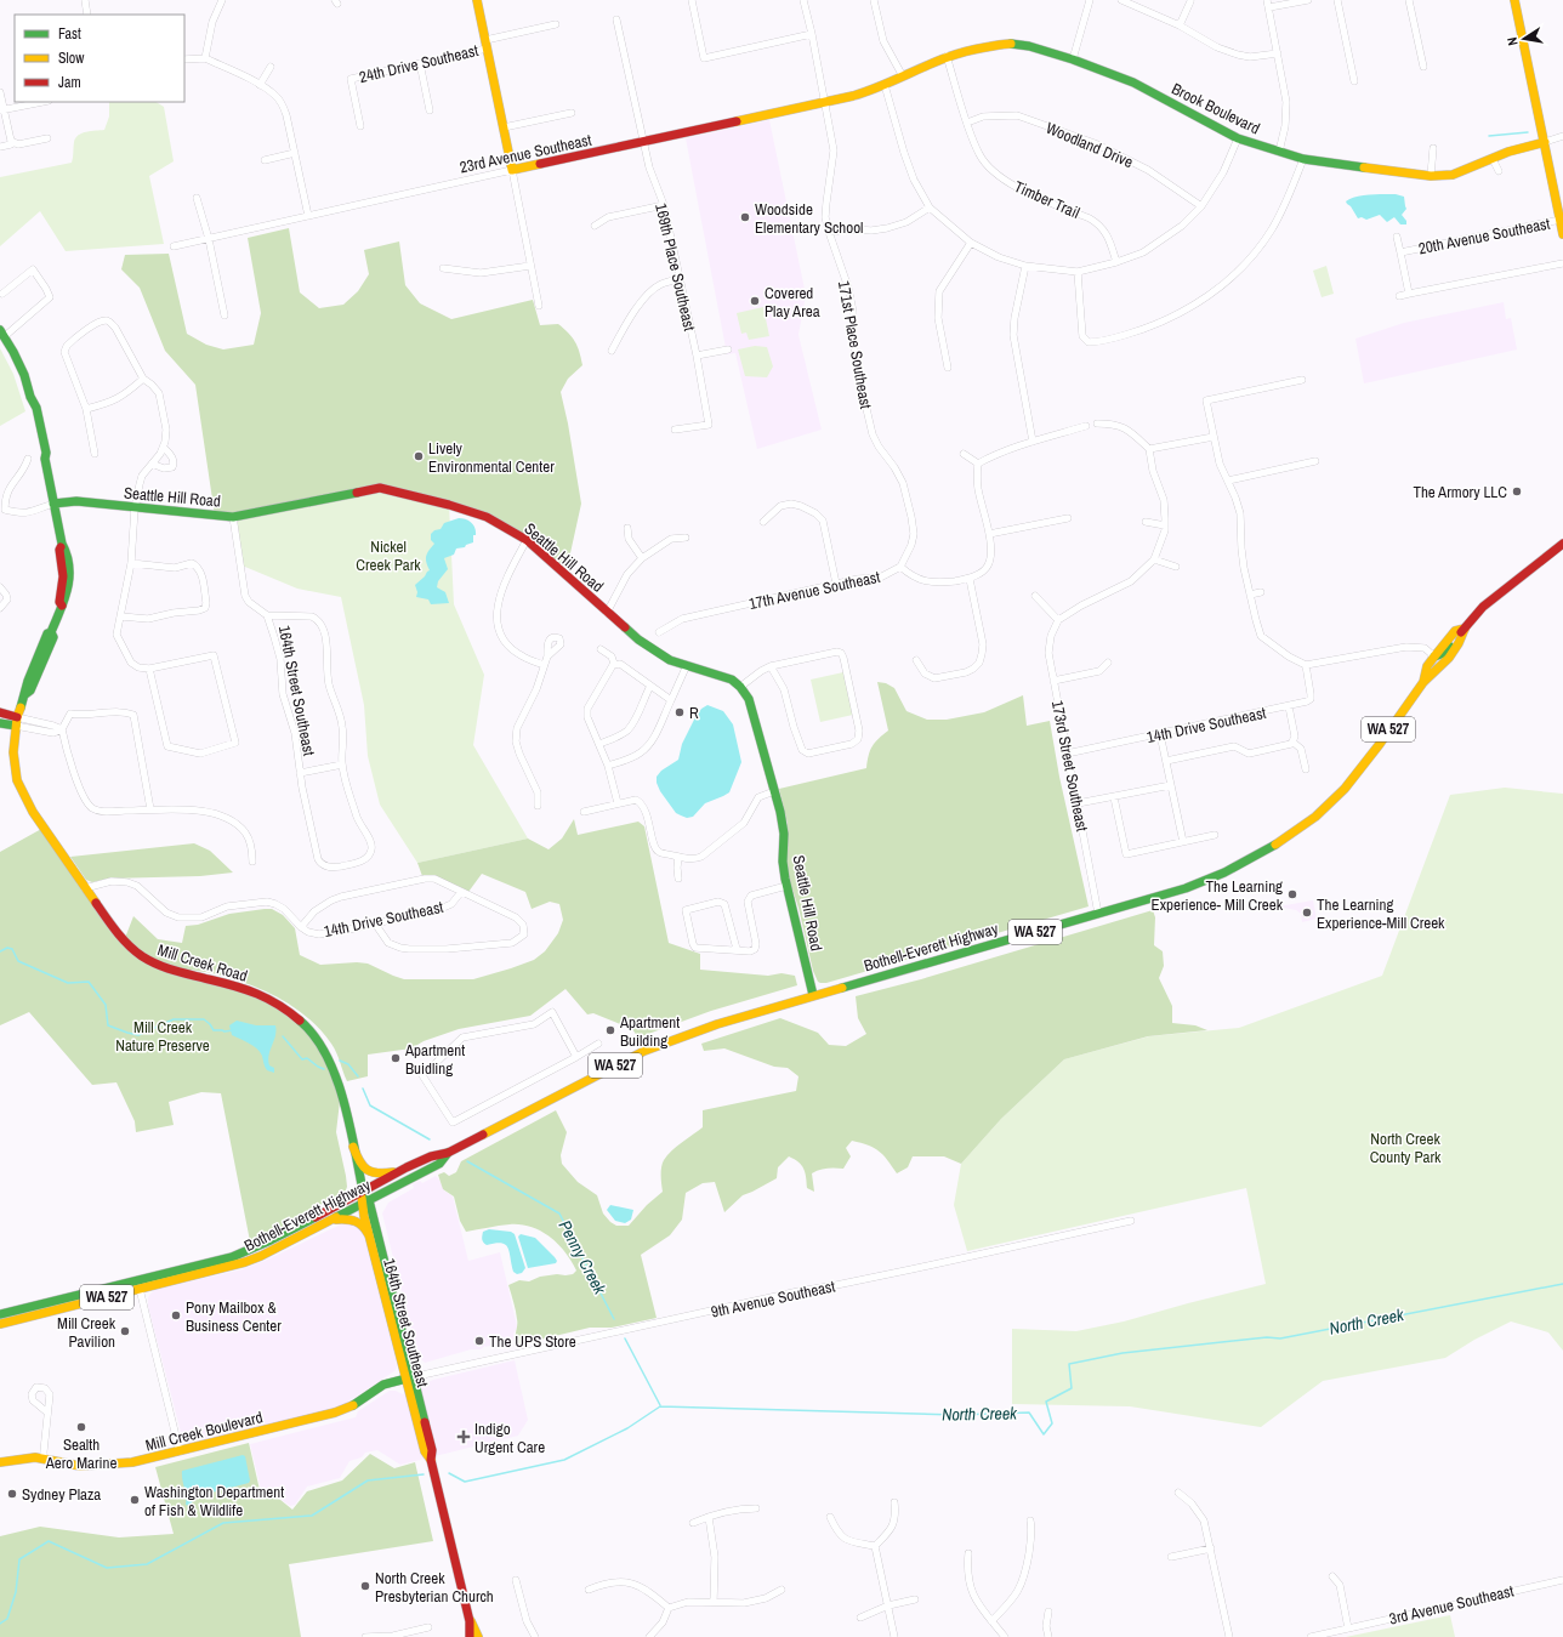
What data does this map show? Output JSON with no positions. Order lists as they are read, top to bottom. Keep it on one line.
{"streets":{"main road":["Brook Boulevard","23rd Avenue Southeast","Seattle Hill Road","164th Street Southeast","WA 527","Bothell-Everett Highway","Mill Creek Road","Mill Creek Boulevard"],"street":["24th Drive Southeast","Woodland Drive","Timber Trail","20th Avenue Southeast","169th Place Southeast","171st Place Southeast","17th Avenue Southeast","14th Drive Southeast","173rd Street Southeast","9th Avenue Southeast","3rd Avenue Southeast"]},"crossings":[["Brook Boulevard","23rd Avenue Southeast"],["Brook Boulevard","Timber Trail"],["Woodland Drive","Timber Trail"],["23rd Avenue Southeast","169th Place Southeast"],["23rd Avenue Southeast","171st Place Southeast"],["171st Place Southeast","17th Avenue Southeast"],["Seattle Hill Road","164th Street Southeast"],["Seattle Hill Road","Bothell-Everett Highway"],["Seattle Hill Road","Mill Creek Road"],["164th Street Southeast","Bothell-Everett Highway"],["164th Street Southeast","Mill Creek Road"],["164th Street Southeast","9th Avenue Southeast"],["164th Street Southeast","Mill Creek Boulevard"],["14th Drive Southeast","173rd Street Southeast"],["173rd Street Southeast","Bothell-Everett Highway"],["Bothell-Everett Highway","Mill Creek Road"],["9th Avenue Southeast","Mill Creek Boulevard"]],"water":["Penny Creek","North Creek"],"parks":["Nickel Creek Park","Mill Creek Nature Preserve","North Creek County Park"],"places":{"other":["Woodside Elementary School","Covered Play Area","Lively Environmental Center","The Armory LLC","R","The Learning Experience- Mill Creek","The Learning Experience-Mill Creek","Apartment Building","Apartment Buidling","Pony Mailbox & Business Center","Mill Creek Pavilion","The UPS Store","Sealth Aero Marine","Sydney Plaza","Washington Department of Fish & Wildlife","North Creek Presbyterian Church"],"health":["Indigo Urgent Care"]},"legend":["Fast","Slow","Jam"],"north":"left"}
